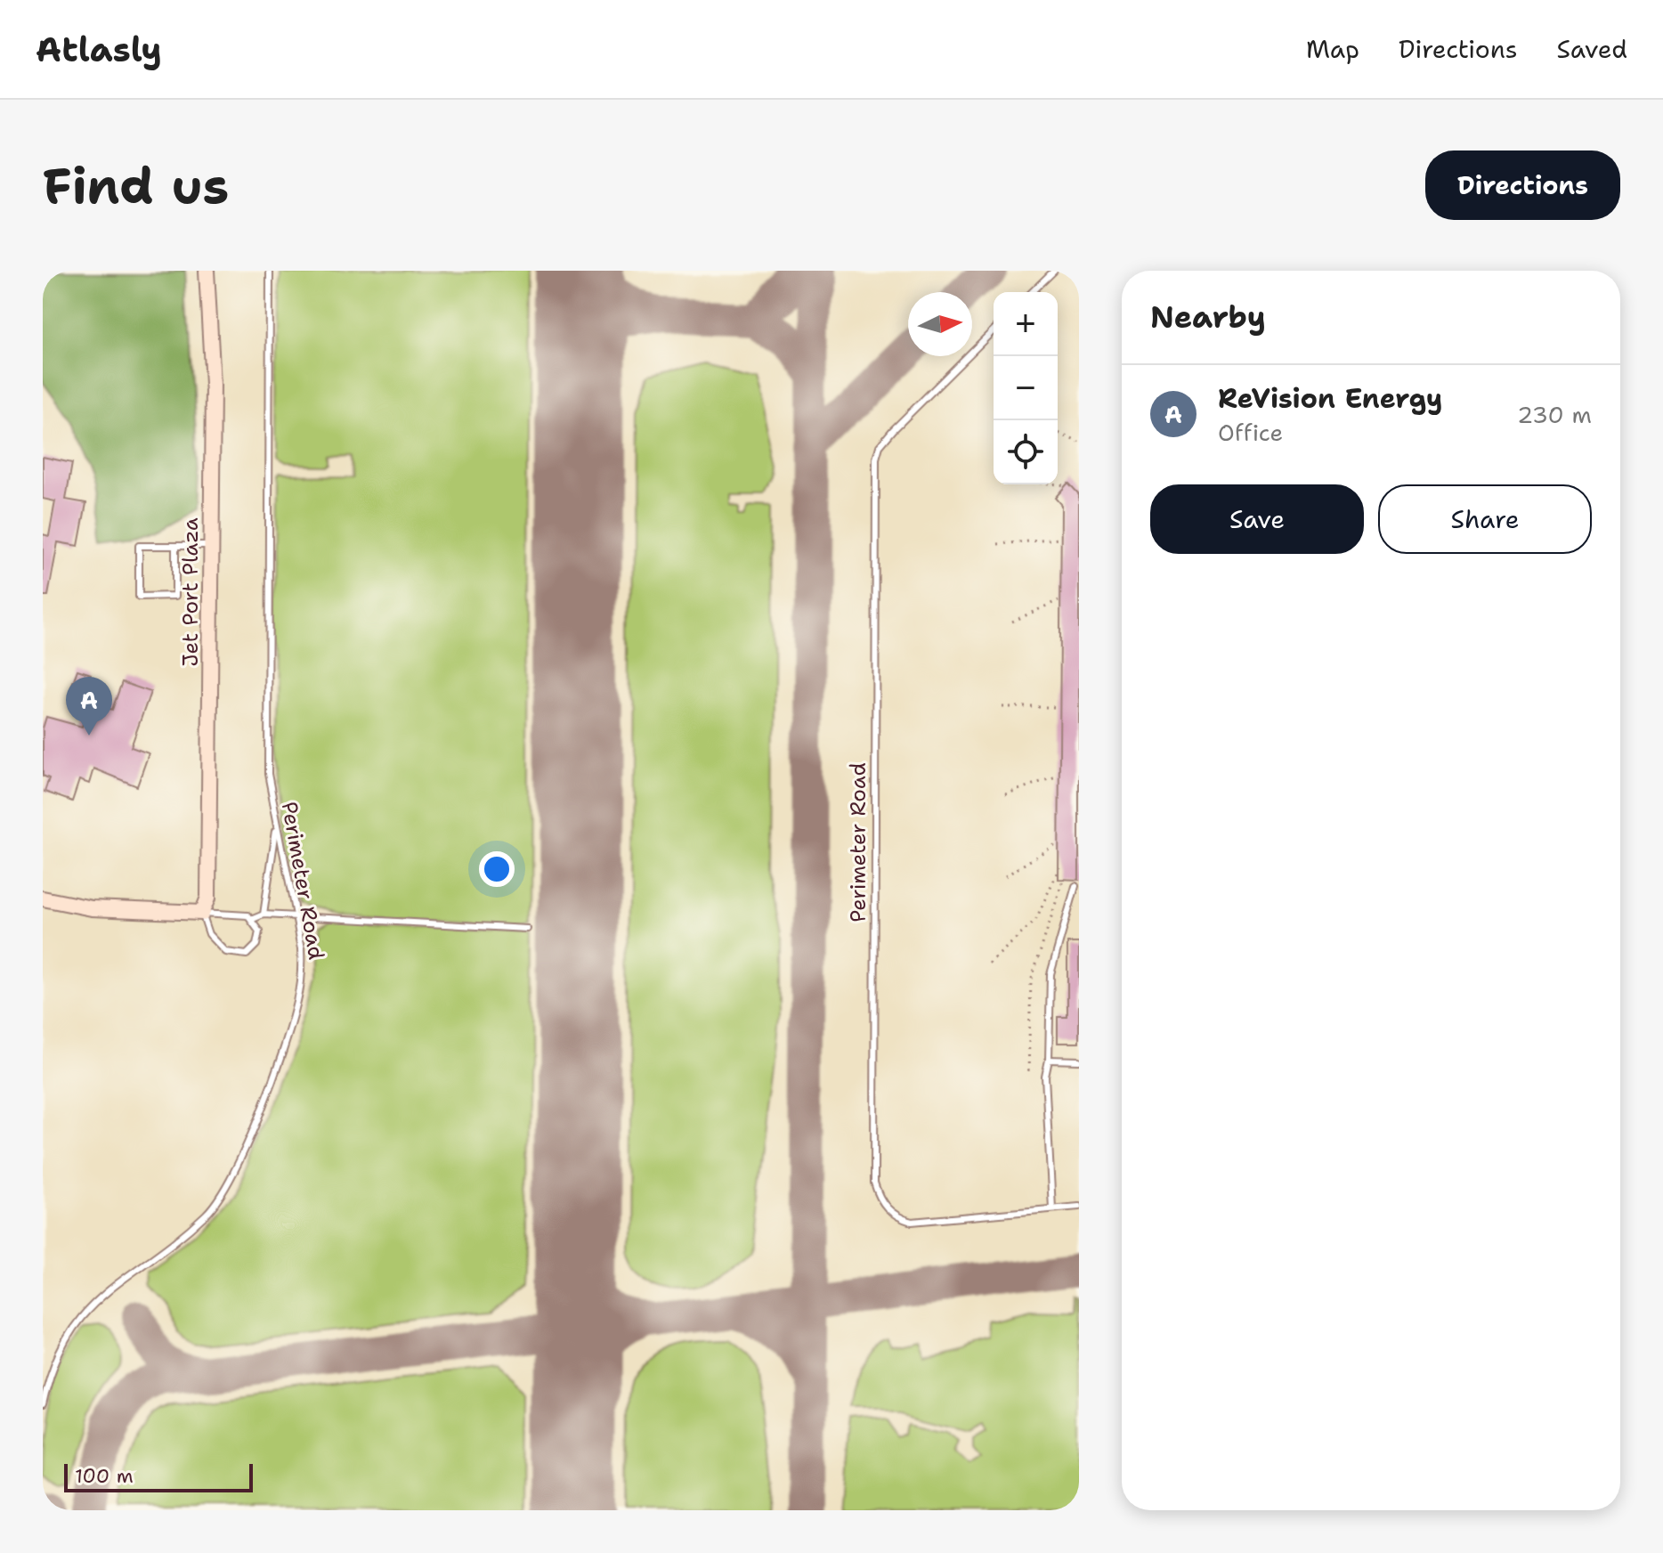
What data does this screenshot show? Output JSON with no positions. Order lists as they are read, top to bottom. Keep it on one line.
{"streets":{"street":["Jet Port Plaza"],"lane":["Perimeter Road"]},"scale_bar":"100 m","north":"right","page":{"header":"Atlasly","nav":["Map","Directions","Saved"],"buttons":["Directions",["Save","Share"]],"title":"Find us","heading":"Nearby","map_buttons":["+","−"],"list":[{"mark":"A","name":"ReVision Energy","note":"Office","value":"230 m"}],"pins":"A","scale":"100 m"}}
